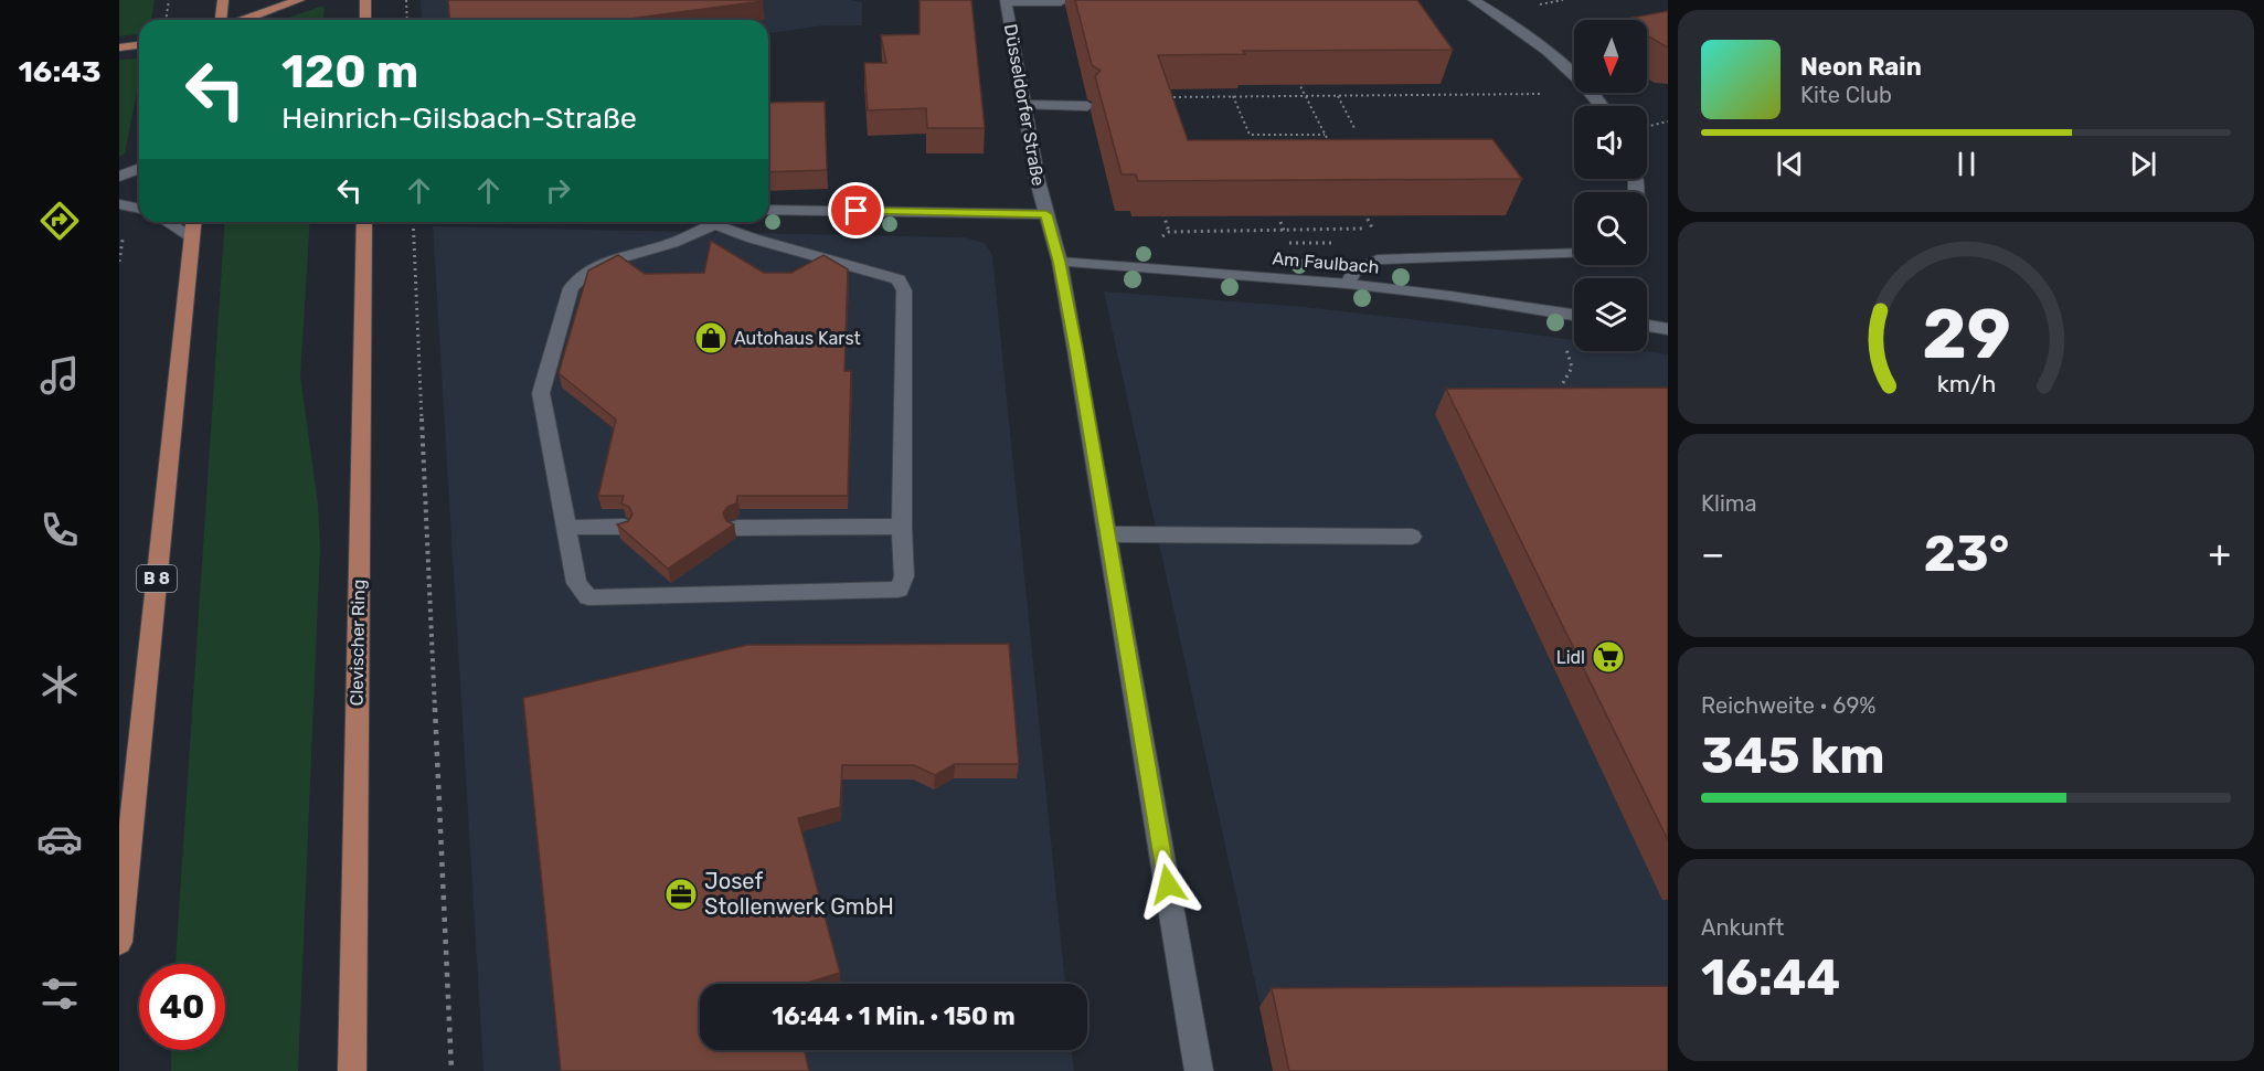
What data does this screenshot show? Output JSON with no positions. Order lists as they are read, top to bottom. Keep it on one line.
{"streets":{"main road":["B 8","Clevischer Ring"],"street":["Düsseldorfer Straße","Am Faulbach"]},"crossings":[["Düsseldorfer Straße","Am Faulbach"]],"places":{"shop":["Autohaus Karst"],"supermarket":["Lidl"],"office":["Josef Stollenwerk GmbH"]},"north":"bottom","page":{"tabs":"16:43","turn":["120 m","Heinrich-Gilsbach-Straße"],"song":["Neon Rain","Kite Club"],"tile":["Klima",["Reichweite · 69%","345 km"],["Ankunft","16:44"]],"heat":["−","23°","+"],"limit":"40","trip":"16:44 · 1 Min. · 150 m","gauge":["29","km/h"]}}
